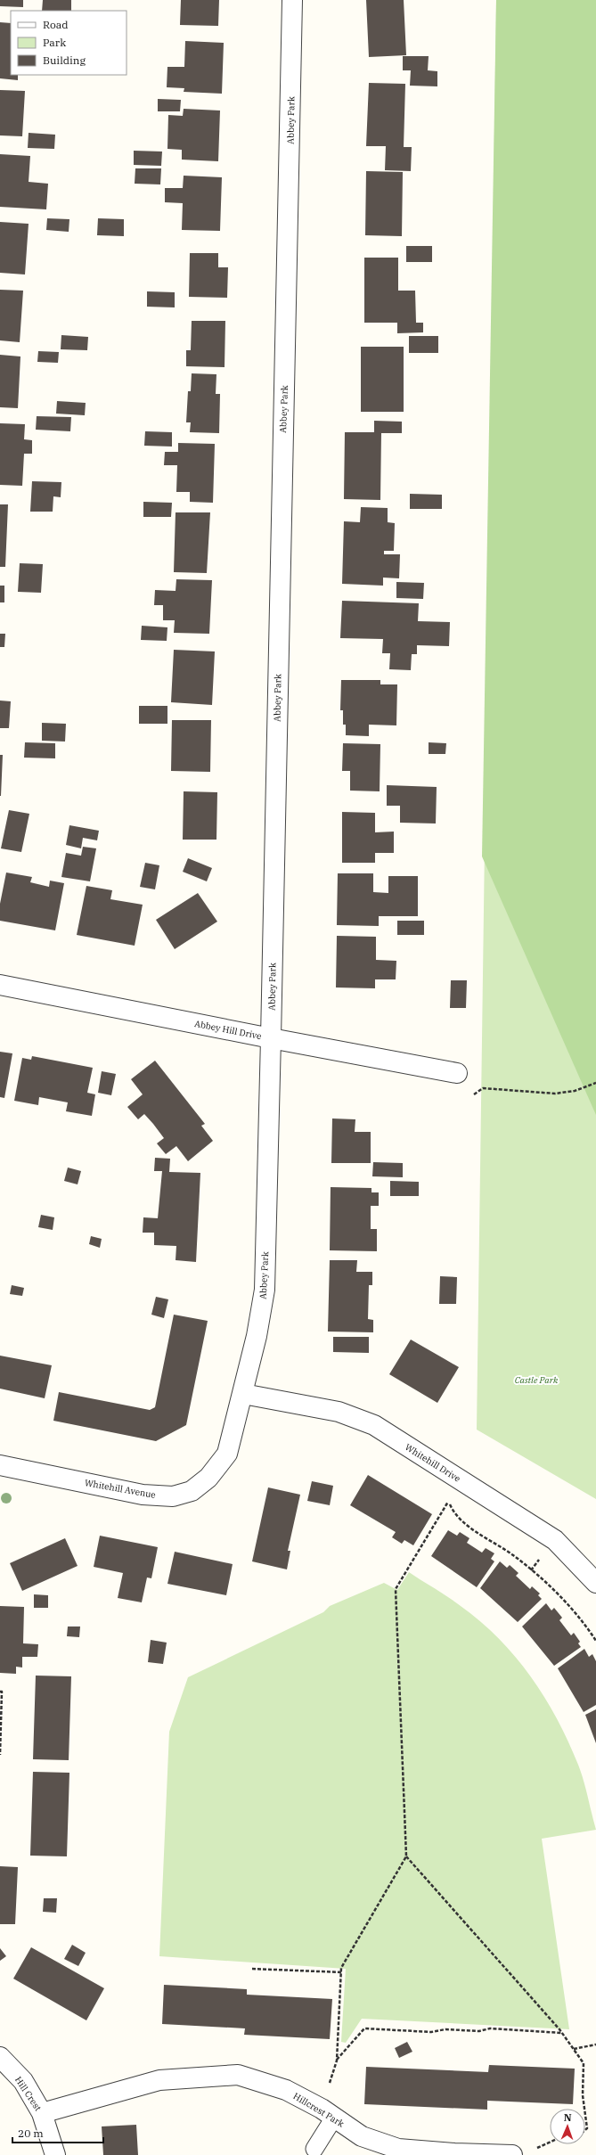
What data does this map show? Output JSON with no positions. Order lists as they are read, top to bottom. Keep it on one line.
{"streets":{"street":["Abbey Park","Abbey Hill Drive","Whitehill Drive","Whitehill Avenue","Hill Crest","Hillcrest Park"]},"crossings":[["Abbey Park","Abbey Hill Drive"],["Abbey Park","Whitehill Drive"],["Abbey Park","Whitehill Avenue"],["Whitehill Drive","Whitehill Avenue"],["Hill Crest","Hillcrest Park"]],"parks":["Castle Park"],"legend":["Road","Park","Building"],"scale_bar":"20 m","north":"top"}
